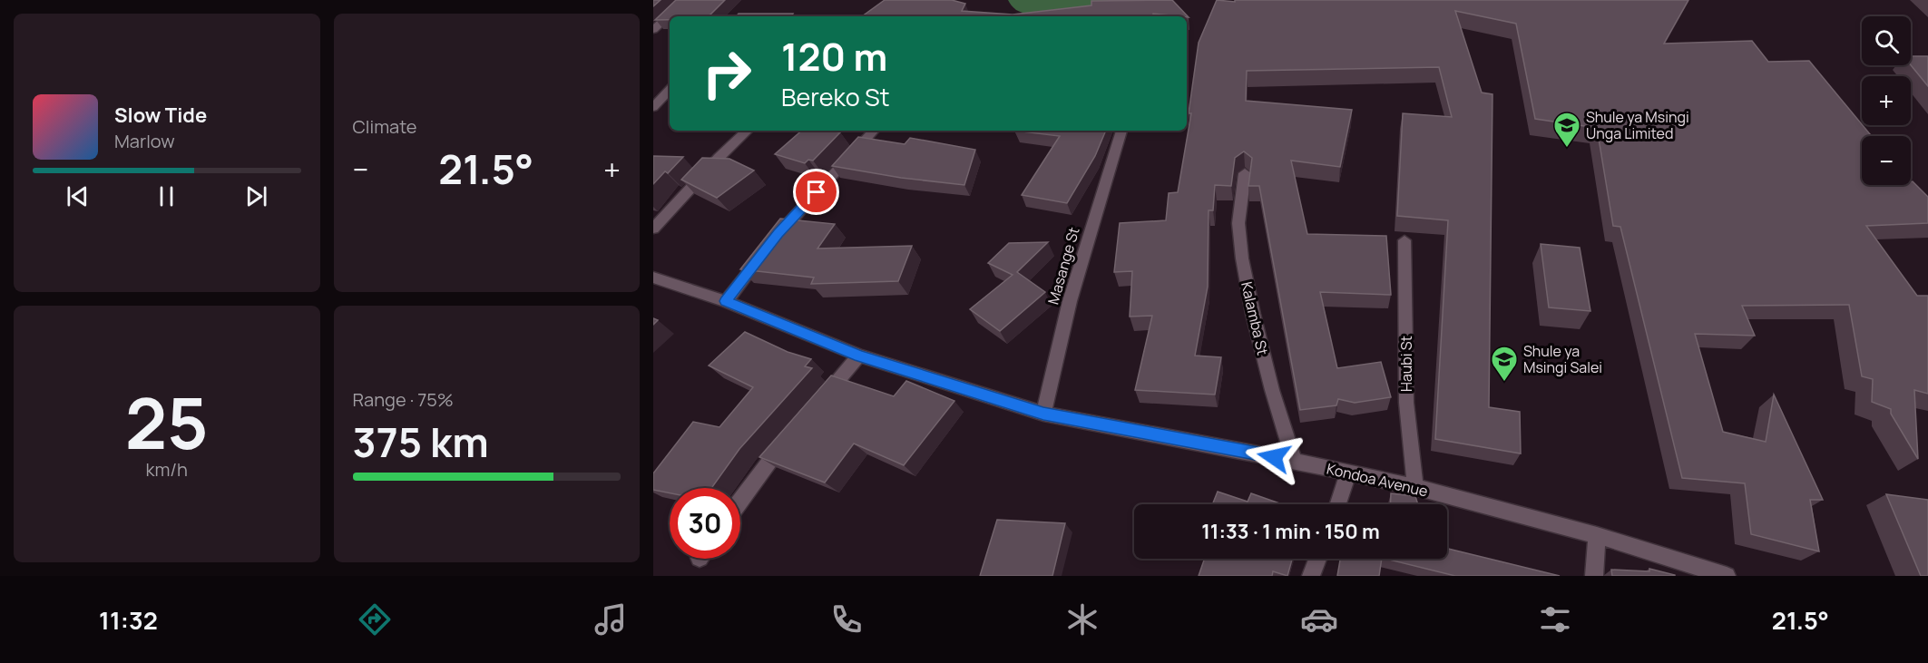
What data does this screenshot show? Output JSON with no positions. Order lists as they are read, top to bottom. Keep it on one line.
{"streets":{"street":["Masange St","Kalamba St","Haubi St","Kondoa Avenue"]},"crossings":[["Masange St","Kondoa Avenue"],["Kalamba St","Kondoa Avenue"],["Haubi St","Kondoa Avenue"]],"places":{"school or university":["Shule ya Msingi Unga Limited","Shule ya Msingi Salei"]},"page":{"tile":["Climate",["25","km/h"],["Range · 75%","375 km"]],"map_buttons":["+","−"],"turn":["120 m","Bereko St"],"song":["Slow Tide","Marlow"],"heat":["−","21.5°","+"],"limit":"30","trip":"11:33 · 1 min · 150 m","tabs":["11:32","21.5°"]}}
